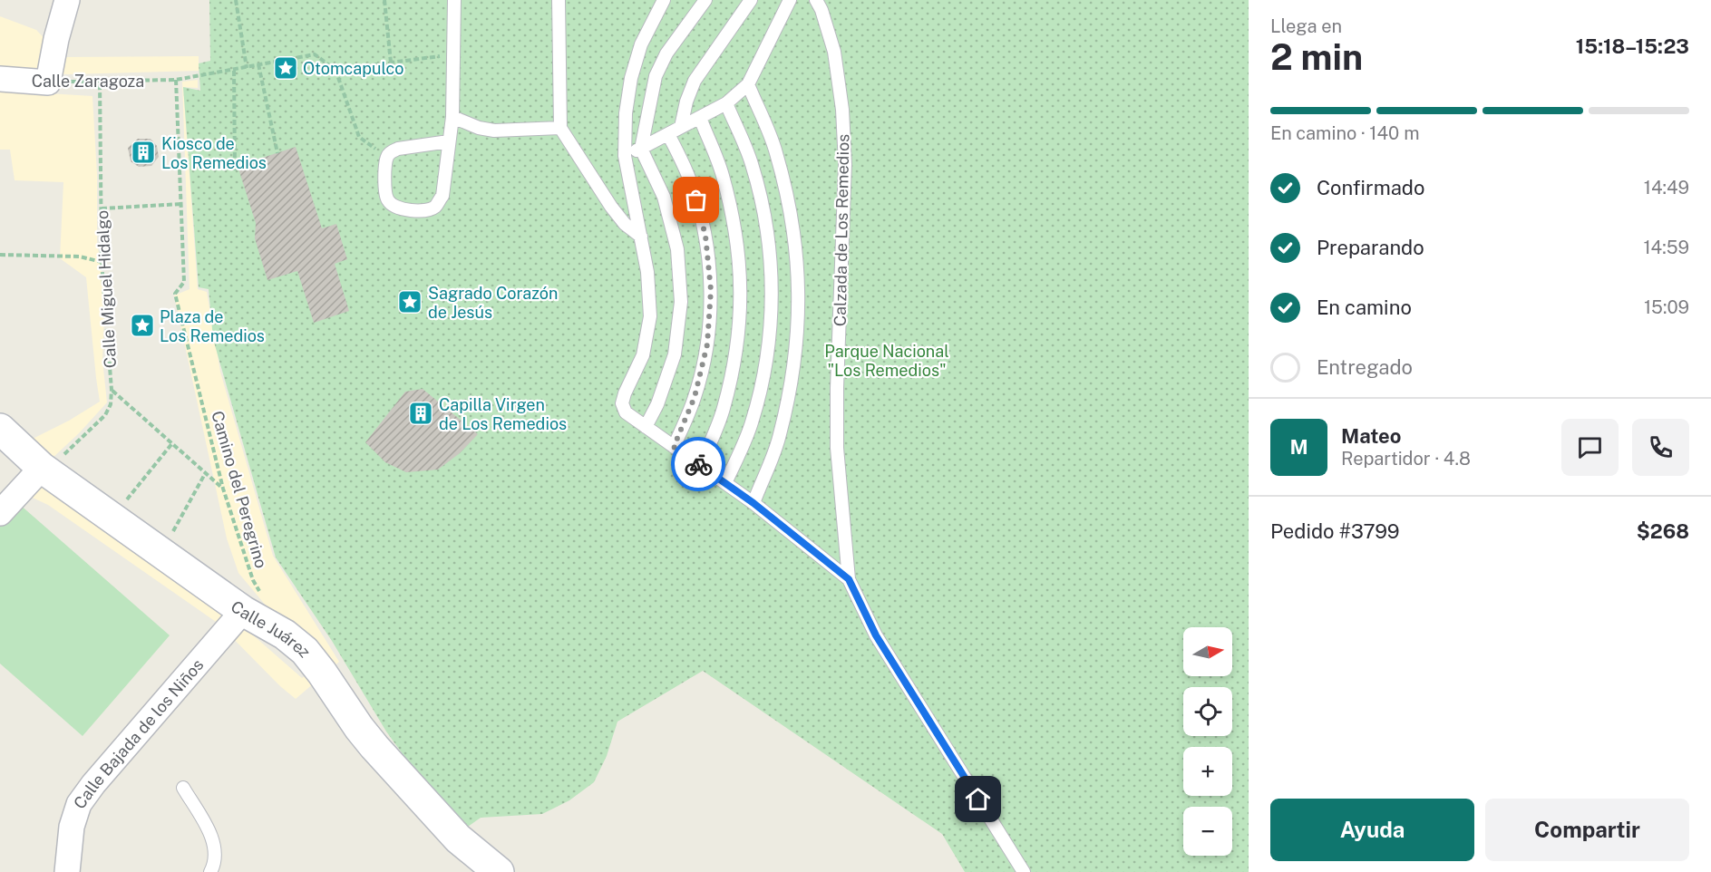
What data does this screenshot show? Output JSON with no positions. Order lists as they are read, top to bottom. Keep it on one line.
{"streets":{"main road":["Calle Juárez"],"street":["Calle Zaragoza","Calle Bajada de los Niños"],"lane":["Calzada de Los Remedios"],"path":["Calle Miguel Hidalgo","Camino del Peregrino"]},"crossings":[["Calle Zaragoza","Calle Miguel Hidalgo"],["Calle Zaragoza","Camino del Peregrino"],["Calle Miguel Hidalgo","Calle Juárez"],["Camino del Peregrino","Calle Juárez"],["Camino del Peregrino","Calle Bajada de los Niños"],["Calle Juárez","Calle Bajada de los Niños"]],"parks":["Parque Nacional \"Los Remedios\""],"places":{"place":["Otomcapulco","Sagrado Corazón de Jesús","Plaza de Los Remedios"],"building":["Kiosco de Los Remedios","Capilla Virgen de Los Remedios"]},"north":"right","page":{"heading":["2 min","Llega en","15:18–15:23"],"panel":["Mateo","Repartidor · 4.8","Pedido #3799","$268"],"bar":"En camino · 140 m","list":[["Confirmado","14:49"],["Preparando","14:59"],["En camino","15:09"],"Entregado"],"round":"M","map_buttons":["+","−"],"buttons":["Ayuda","Compartir"]}}
